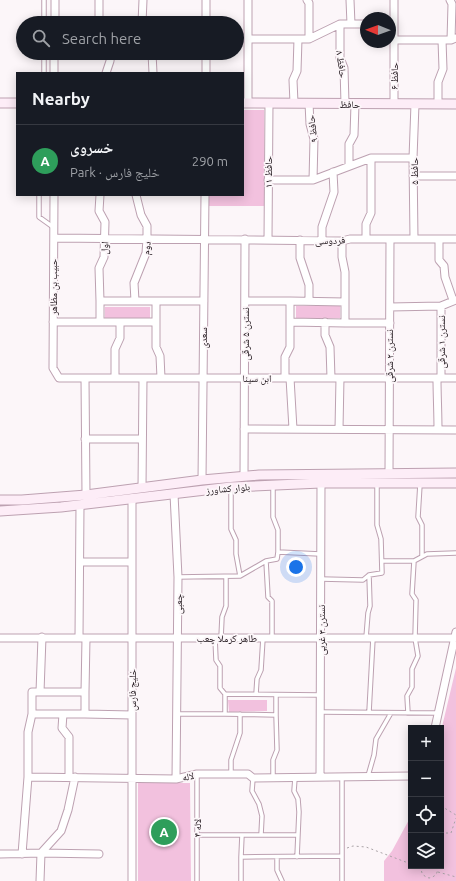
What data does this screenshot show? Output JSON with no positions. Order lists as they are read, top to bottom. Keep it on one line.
{"streets":{"main road":["حافظ","بلوار کشاورز"],"street":["حافظ ۸","حافظ ۶","حافظ ۹","حافظ ۵","حافظ ۱۱","فردوسی","اول","دوم","حبیب بن مظاهر","نسترن ۵ شرقی","سعدی","نسترن ۱ شرقی","نسترن ۲ شرقی","ابن سینا","چعبی","نسترن ۳ غربی","طاهر کرملا چعب","خلیج فارس","لاله"],"lane":["لاله ۴"]},"crossings":[["حافظ ۸","حافظ"],["حافظ ۶","حافظ"],["حافظ","حافظ ۹"],["حافظ","حافظ ۵"],["حافظ","حافظ ۱۱"],["حافظ ۵","فردوسی"],["حافظ ۱۱","فردوسی"],["فردوسی","اول"],["فردوسی","دوم"],["فردوسی","حبیب بن مظاهر"],["فردوسی","نسترن ۵ شرقی"],["فردوسی","سعدی"],["فردوسی","نسترن ۲ شرقی"],["حبیب بن مظاهر","ابن سینا"],["نسترن ۵ شرقی","ابن سینا"],["نسترن ۵ شرقی","بلوار کشاورز"],["سعدی","ابن سینا"],["سعدی","بلوار کشاورز"],["نسترن ۱ شرقی","ابن سینا"],["نسترن ۲ شرقی","ابن سینا"],["نسترن ۲ شرقی","بلوار کشاورز"],["بلوار کشاورز","چعبی"],["بلوار کشاورز","نسترن ۳ غربی"],["بلوار کشاورز","خلیج فارس"],["چعبی","طاهر کرملا چعب"],["نسترن ۳ غربی","طاهر کرملا چعب"],["نسترن ۳ غربی","لاله"],["طاهر کرملا چعب","خلیج فارس"],["خلیج فارس","لاله"],["لاله","لاله ۴"]],"north":"left","page":{"search":"Search here","heading":"Nearby","list":[{"mark":"A","name":"خسروی","note":"Park · خلیج فارس","value":"290 m"}],"map_buttons":["+","−"],"pins":"A"}}
